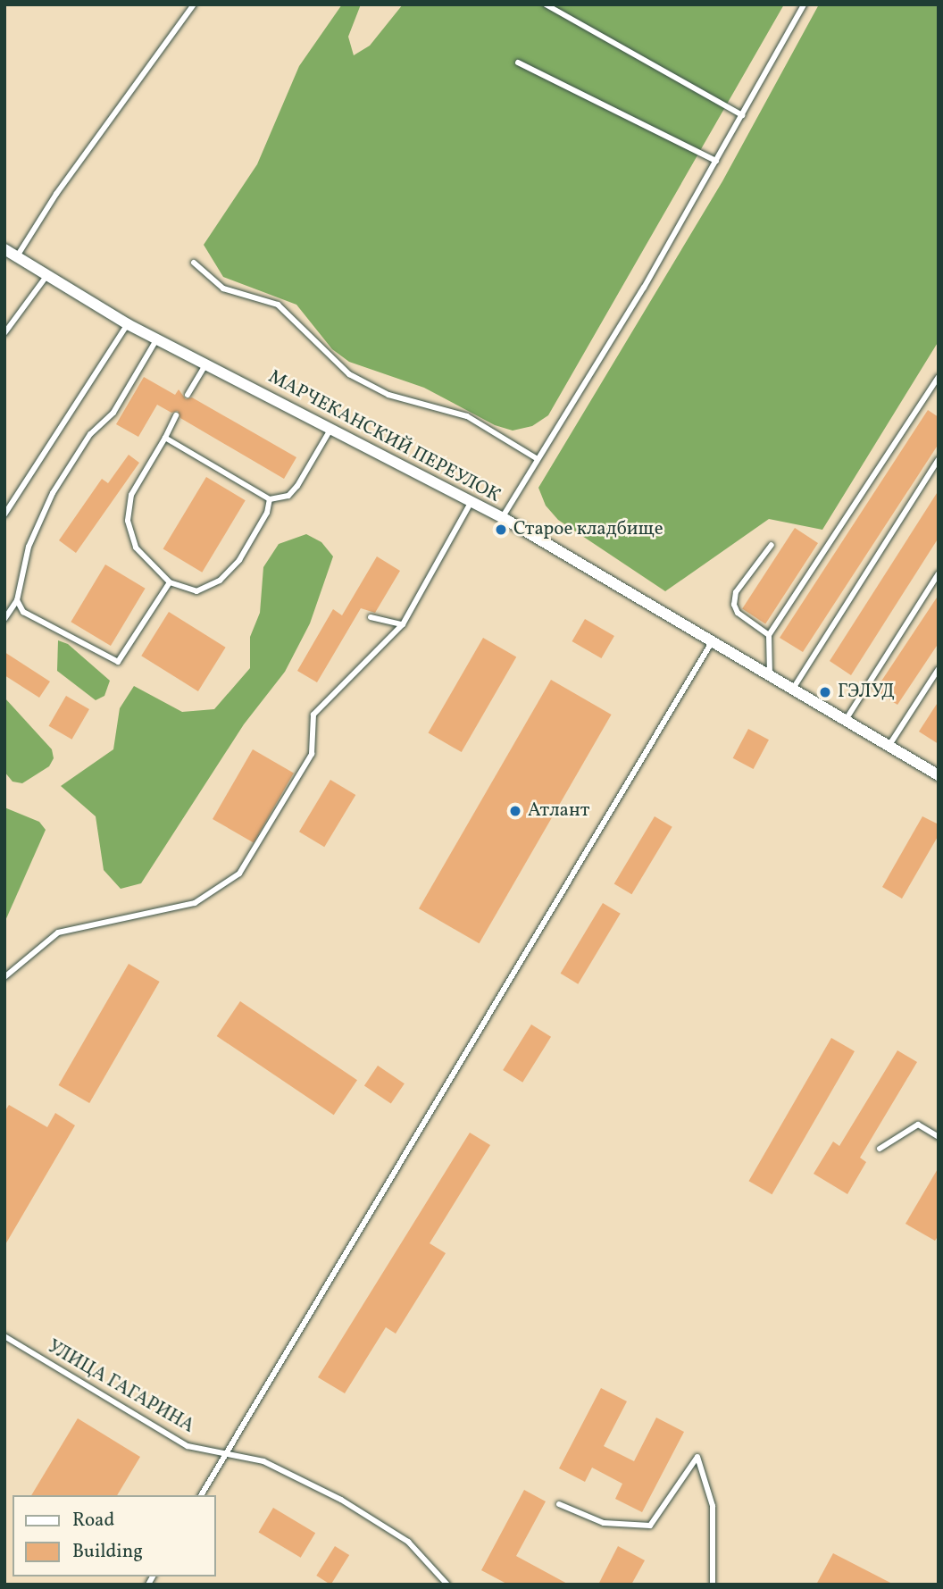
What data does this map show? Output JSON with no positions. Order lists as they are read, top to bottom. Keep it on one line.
{"streets":{"street":["МАРЧЕКАНСКИЙ ПЕРЕУЛОК"],"lane":["УЛИЦА ГАГАРИНА"]},"places":["Старое кладбище","ГЭЛУД","Атлант"],"legend":["Road","Building"]}
